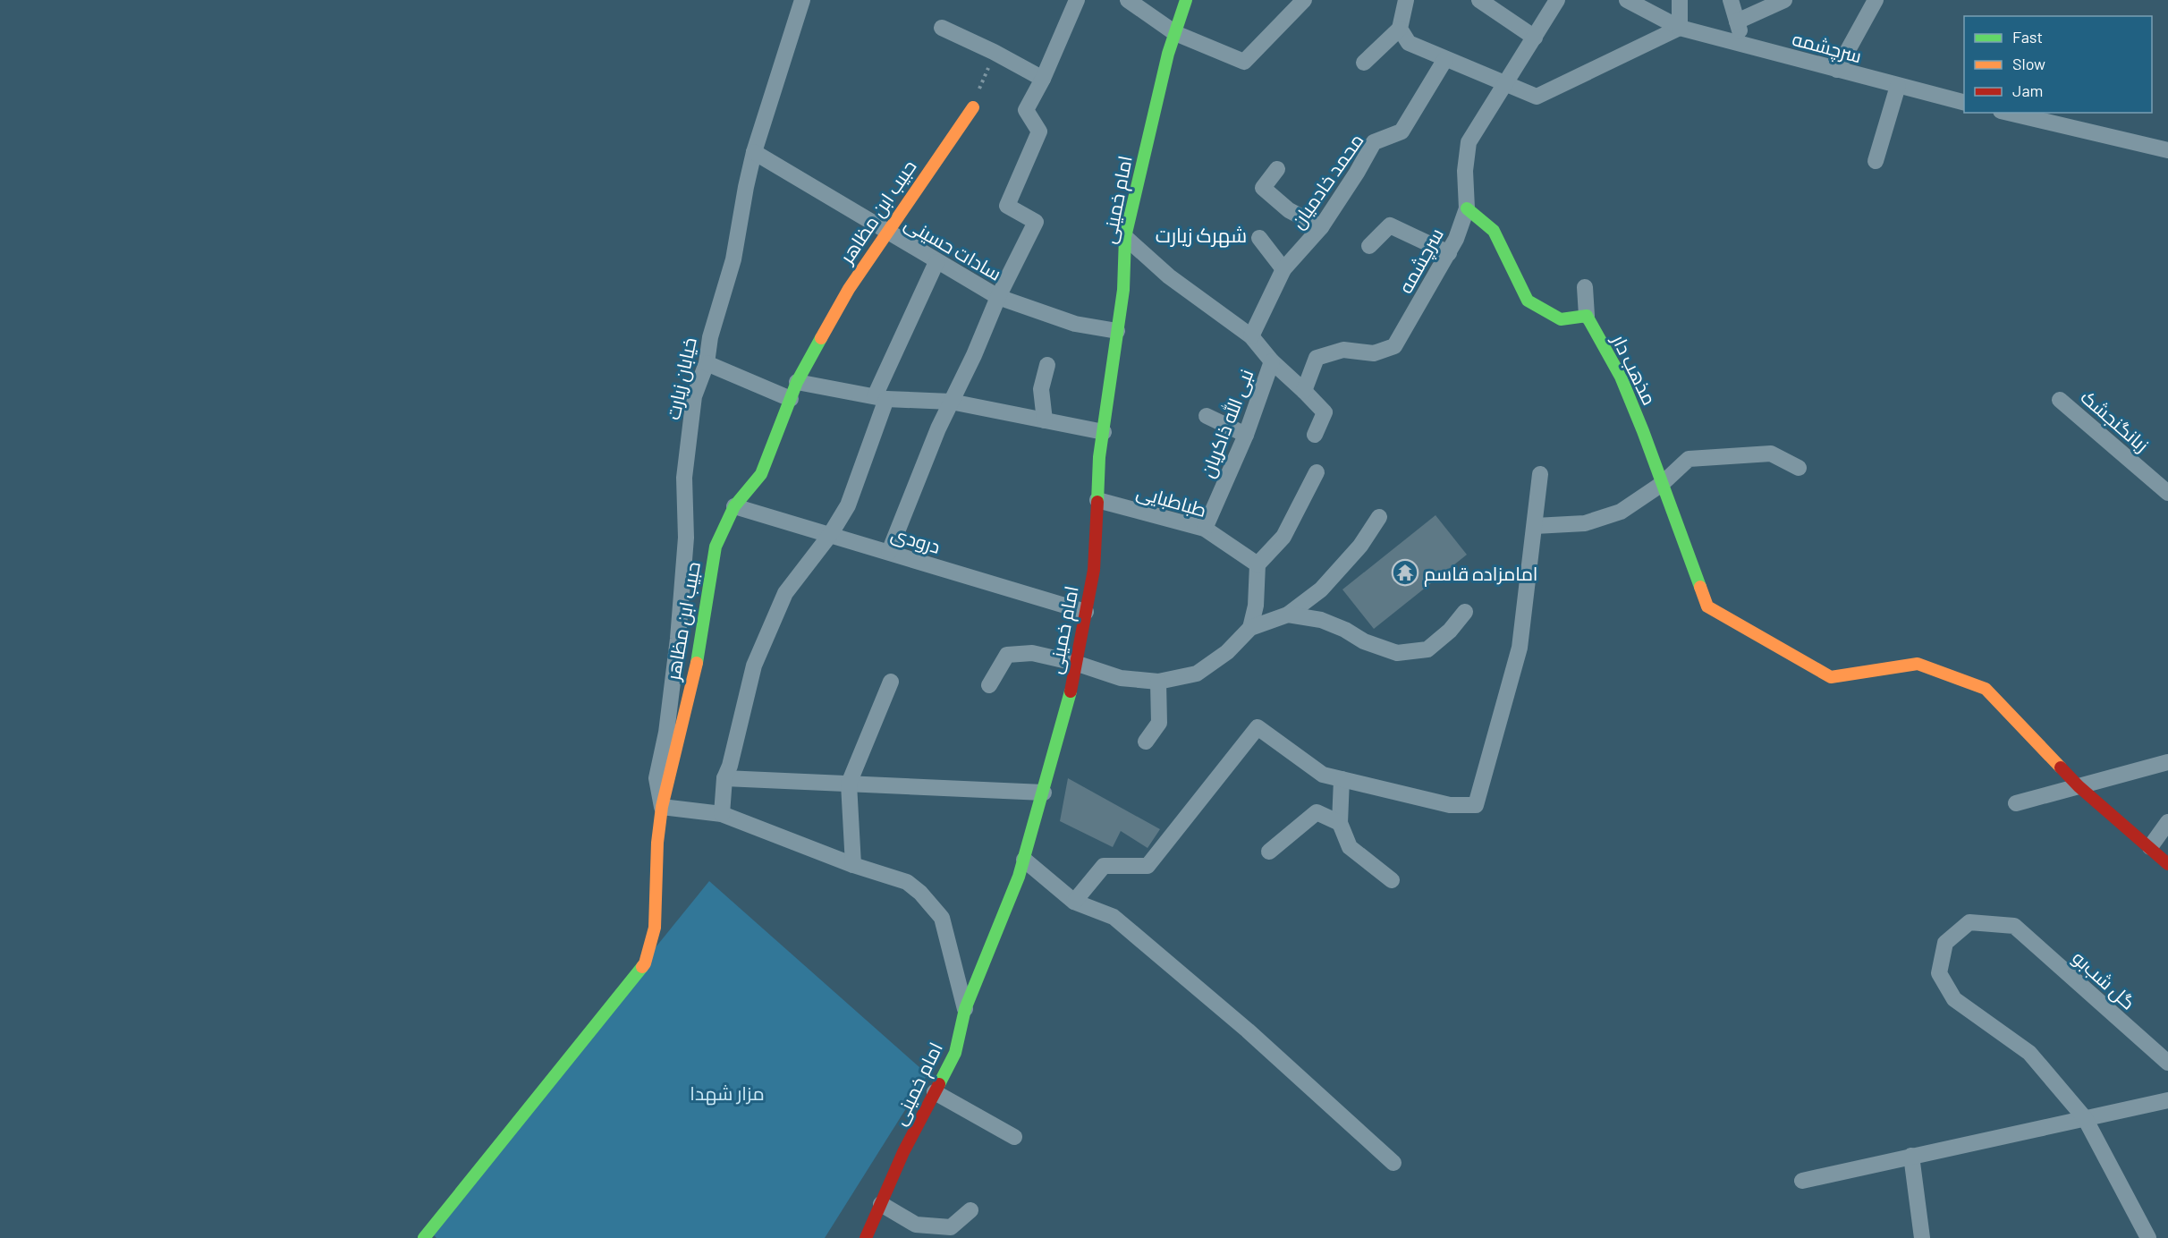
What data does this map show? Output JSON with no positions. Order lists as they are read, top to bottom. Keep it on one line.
{"streets":{"street":["سرچشمه","محمد خادمیان","امام خمینی","حبیب ابن مظاهر","سادات حسینی","مذهب دار","خیابان زیارت","زبانگنجشک","نبی الله ذاکریان","طباطبایی","درودی","گل شب‌بو"]},"crossings":[["امام خمینی","سادات حسینی"],["امام خمینی","طباطبایی"],["امام خمینی","درودی"],["حبیب ابن مظاهر","سادات حسینی"],["حبیب ابن مظاهر","خیابان زیارت"],["حبیب ابن مظاهر","درودی"],["سادات حسینی","خیابان زیارت"],["نبی الله ذاکریان","طباطبایی"]],"districts":["شهرک زیارت"],"parks":["مزار شهدا"],"places":{"temple":["امامزاده قاسم"]},"legend":["Fast","Slow","Jam"]}
